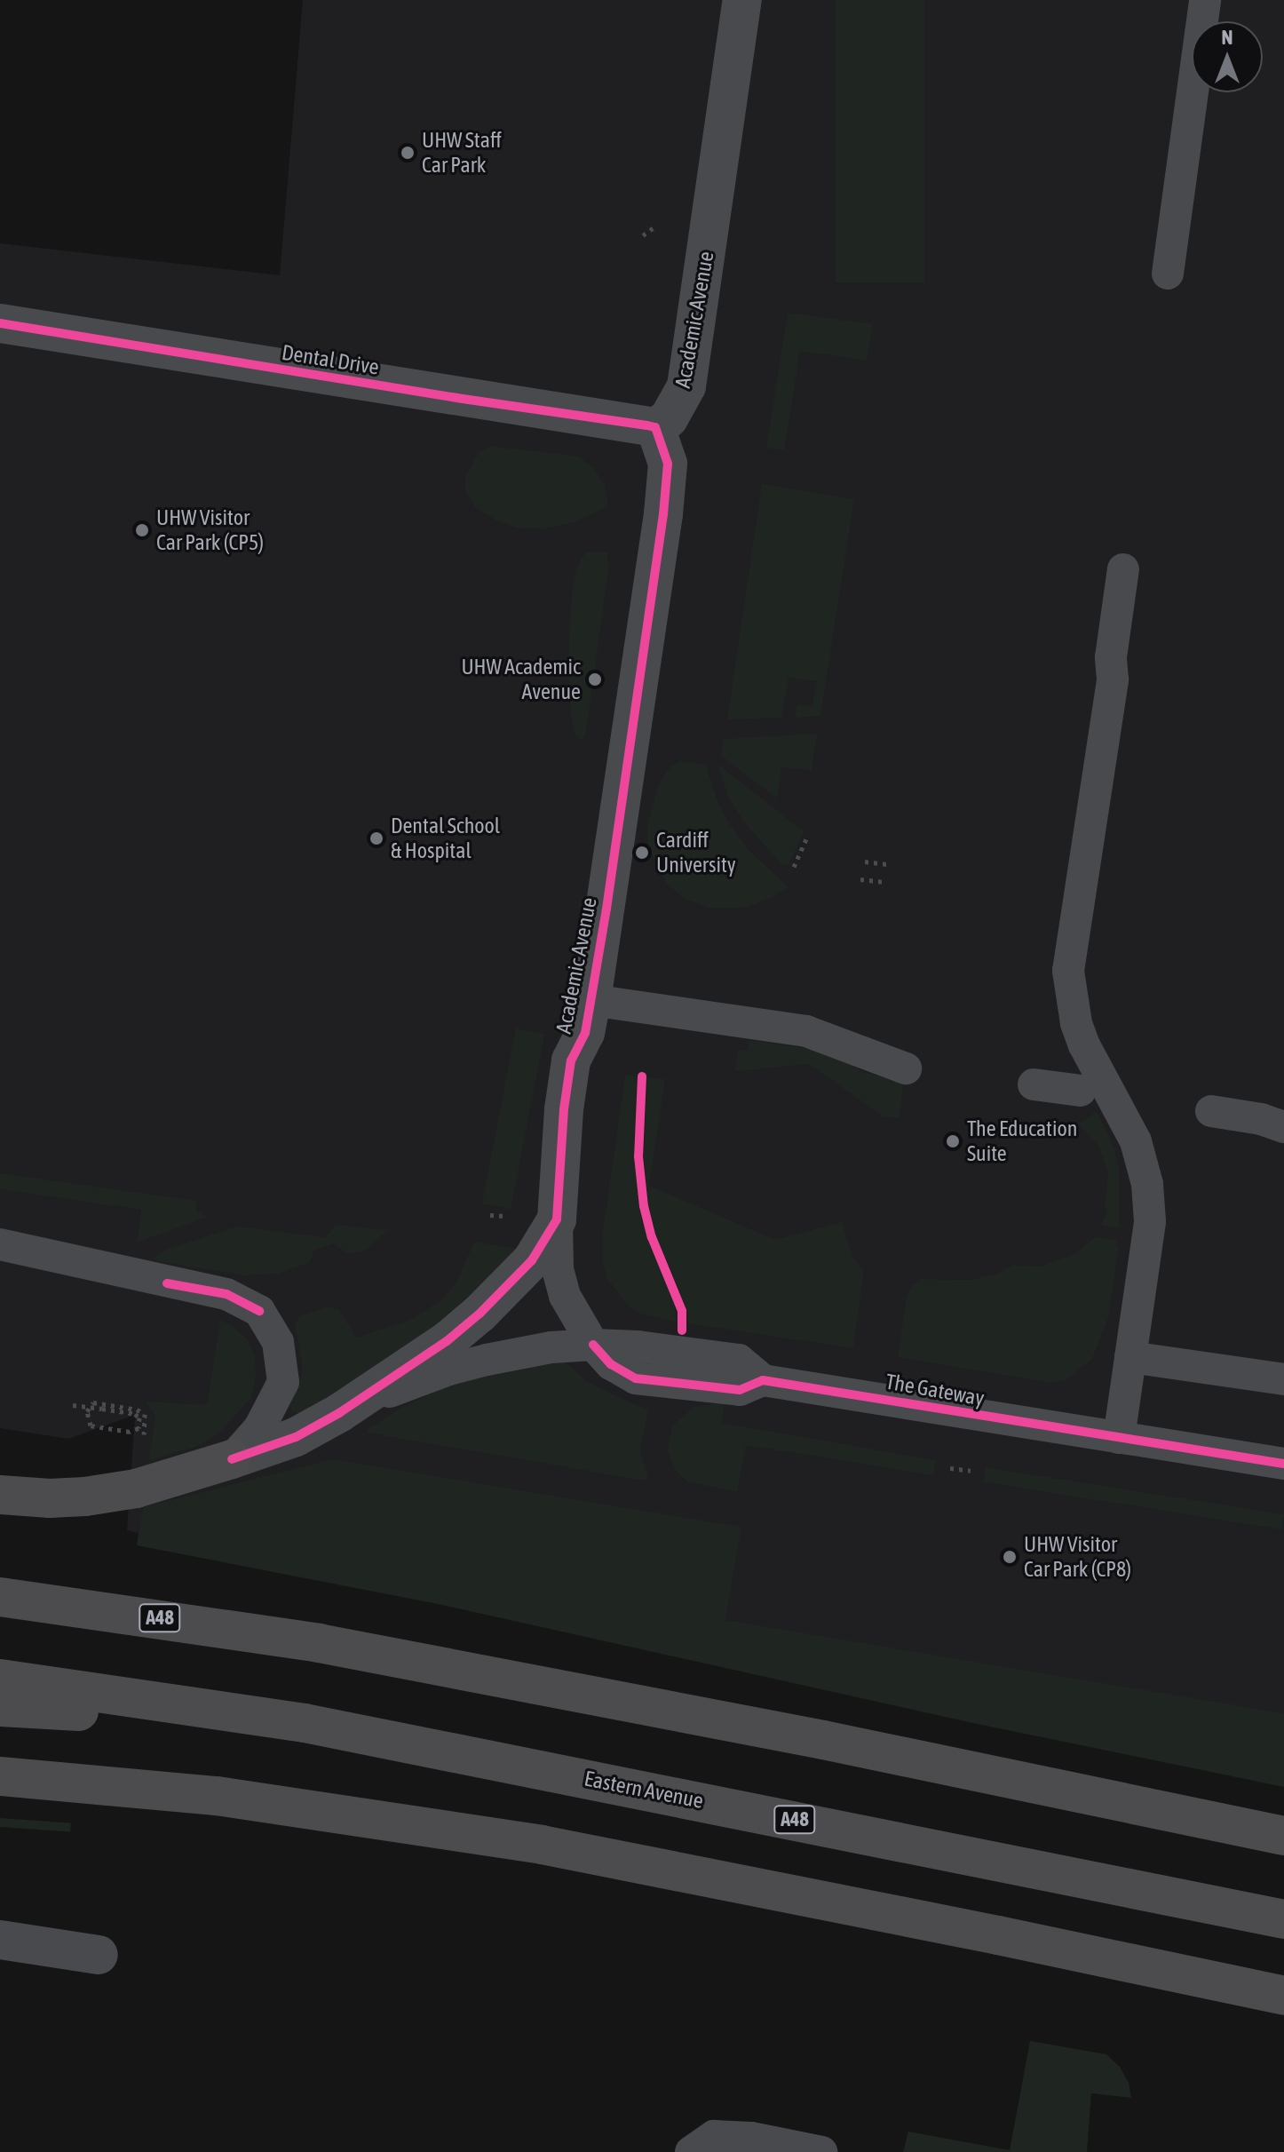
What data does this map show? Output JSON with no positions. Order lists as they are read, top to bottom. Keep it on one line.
{"streets":{"highway":["A48","Eastern Avenue"],"street":["Academic Avenue","Dental Drive"],"lane":["The Gateway"]},"crossings":[["Academic Avenue","Dental Drive"],["Academic Avenue","The Gateway"]],"places":["UHW Staff Car Park","UHW Visitor Car Park (CP5)","UHW Academic Avenue","Dental School & Hospital","Cardiff University","The Education Suite","UHW Visitor Car Park (CP8)"],"north":"top"}
